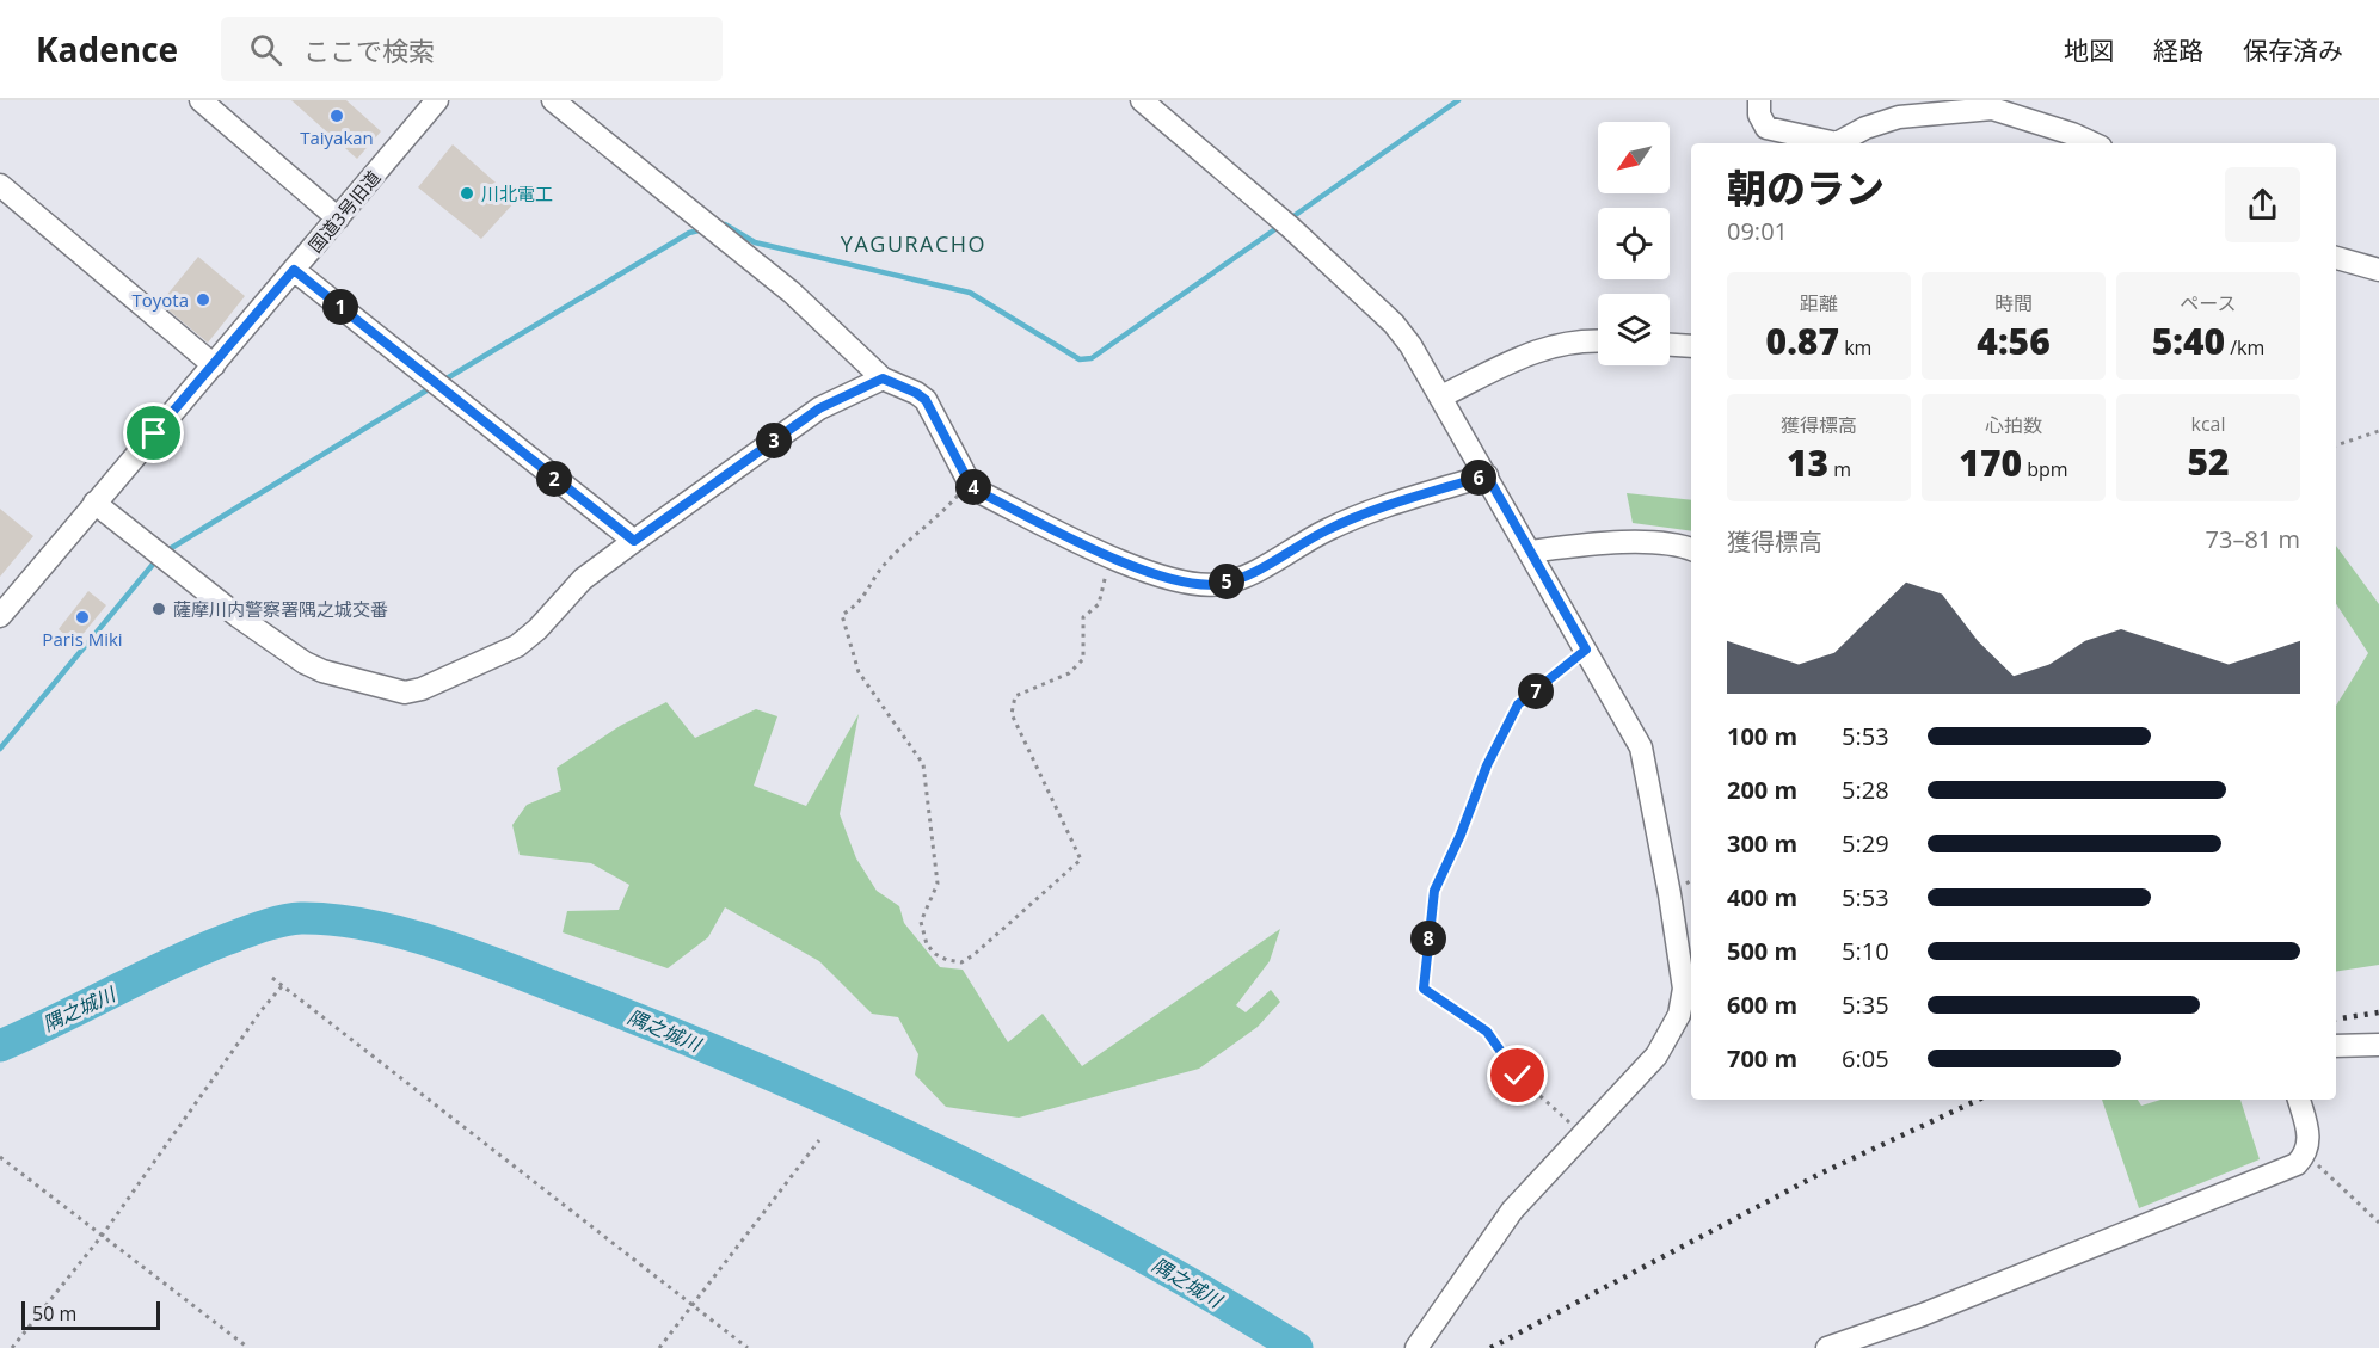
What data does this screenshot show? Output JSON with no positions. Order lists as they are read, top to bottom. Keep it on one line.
{"streets":{"street":["国道3号旧道"]},"districts":["YAGURACHO"],"water":["隅之城川"],"places":["Taiyakan","川北電工","Toyota","薩摩川内警察署隅之城交番","Paris Miki"],"scale_bar":"50 m","north":"bottom left","page":{"header":"Kadence","search":"ここで検索","nav":["地図","経路","保存済み"],"heading":["朝のラン","09:01"],"stats":[["距離","0.87 km"],["時間","4:56"],["ペース","5:40 /km"],["獲得標高","13 m"],["心拍数","170 bpm"],["kcal","52"]],"pins":["1","3","6","2","4","5","7","8"],"chart":["獲得標高","73–81 m"],"list":[{"name":"100 m","note":"5:53"},{"name":"200 m","note":"5:28"},{"name":"300 m","note":"5:29"},{"name":"400 m","note":"5:53"},{"name":"500 m","note":"5:10"},{"name":"600 m","note":"5:35"},{"name":"700 m","note":"6:05"}],"scale":"50 m"}}
